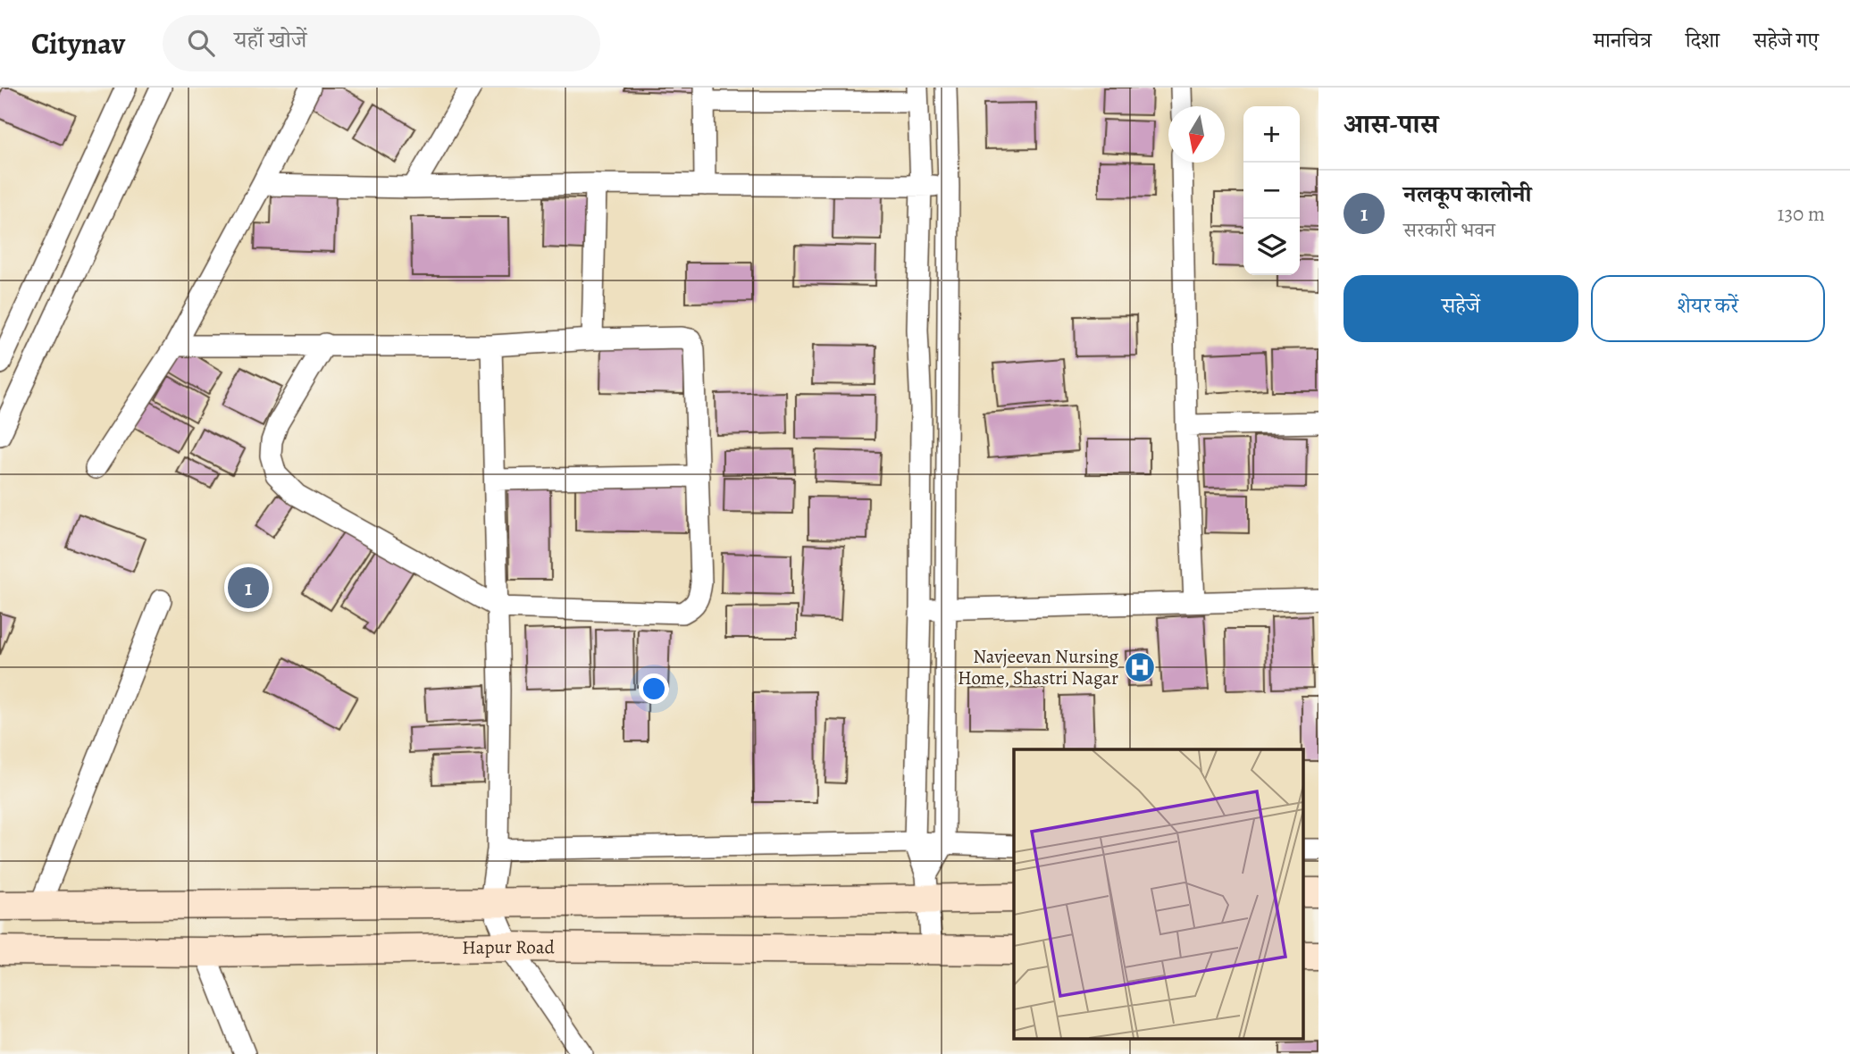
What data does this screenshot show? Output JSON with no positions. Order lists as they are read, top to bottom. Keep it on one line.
{"streets":{"main road":["Hapur Road"]},"places":{"hospital":["Navjeevan Nursing Home, Shastri Nagar"]},"north":"bottom","page":{"header":"Citynav","search":"यहाँ खोजें","nav":["मानचित्र","दिशा","सहेजे गए"],"heading":"आस-पास","map_buttons":["+","−"],"list":[{"mark":"1","name":"नलकूप कालोनी","note":"सरकारी भवन","value":"130 m"}],"buttons":["सहेजें","शेयर करें"],"pins":"1"}}
